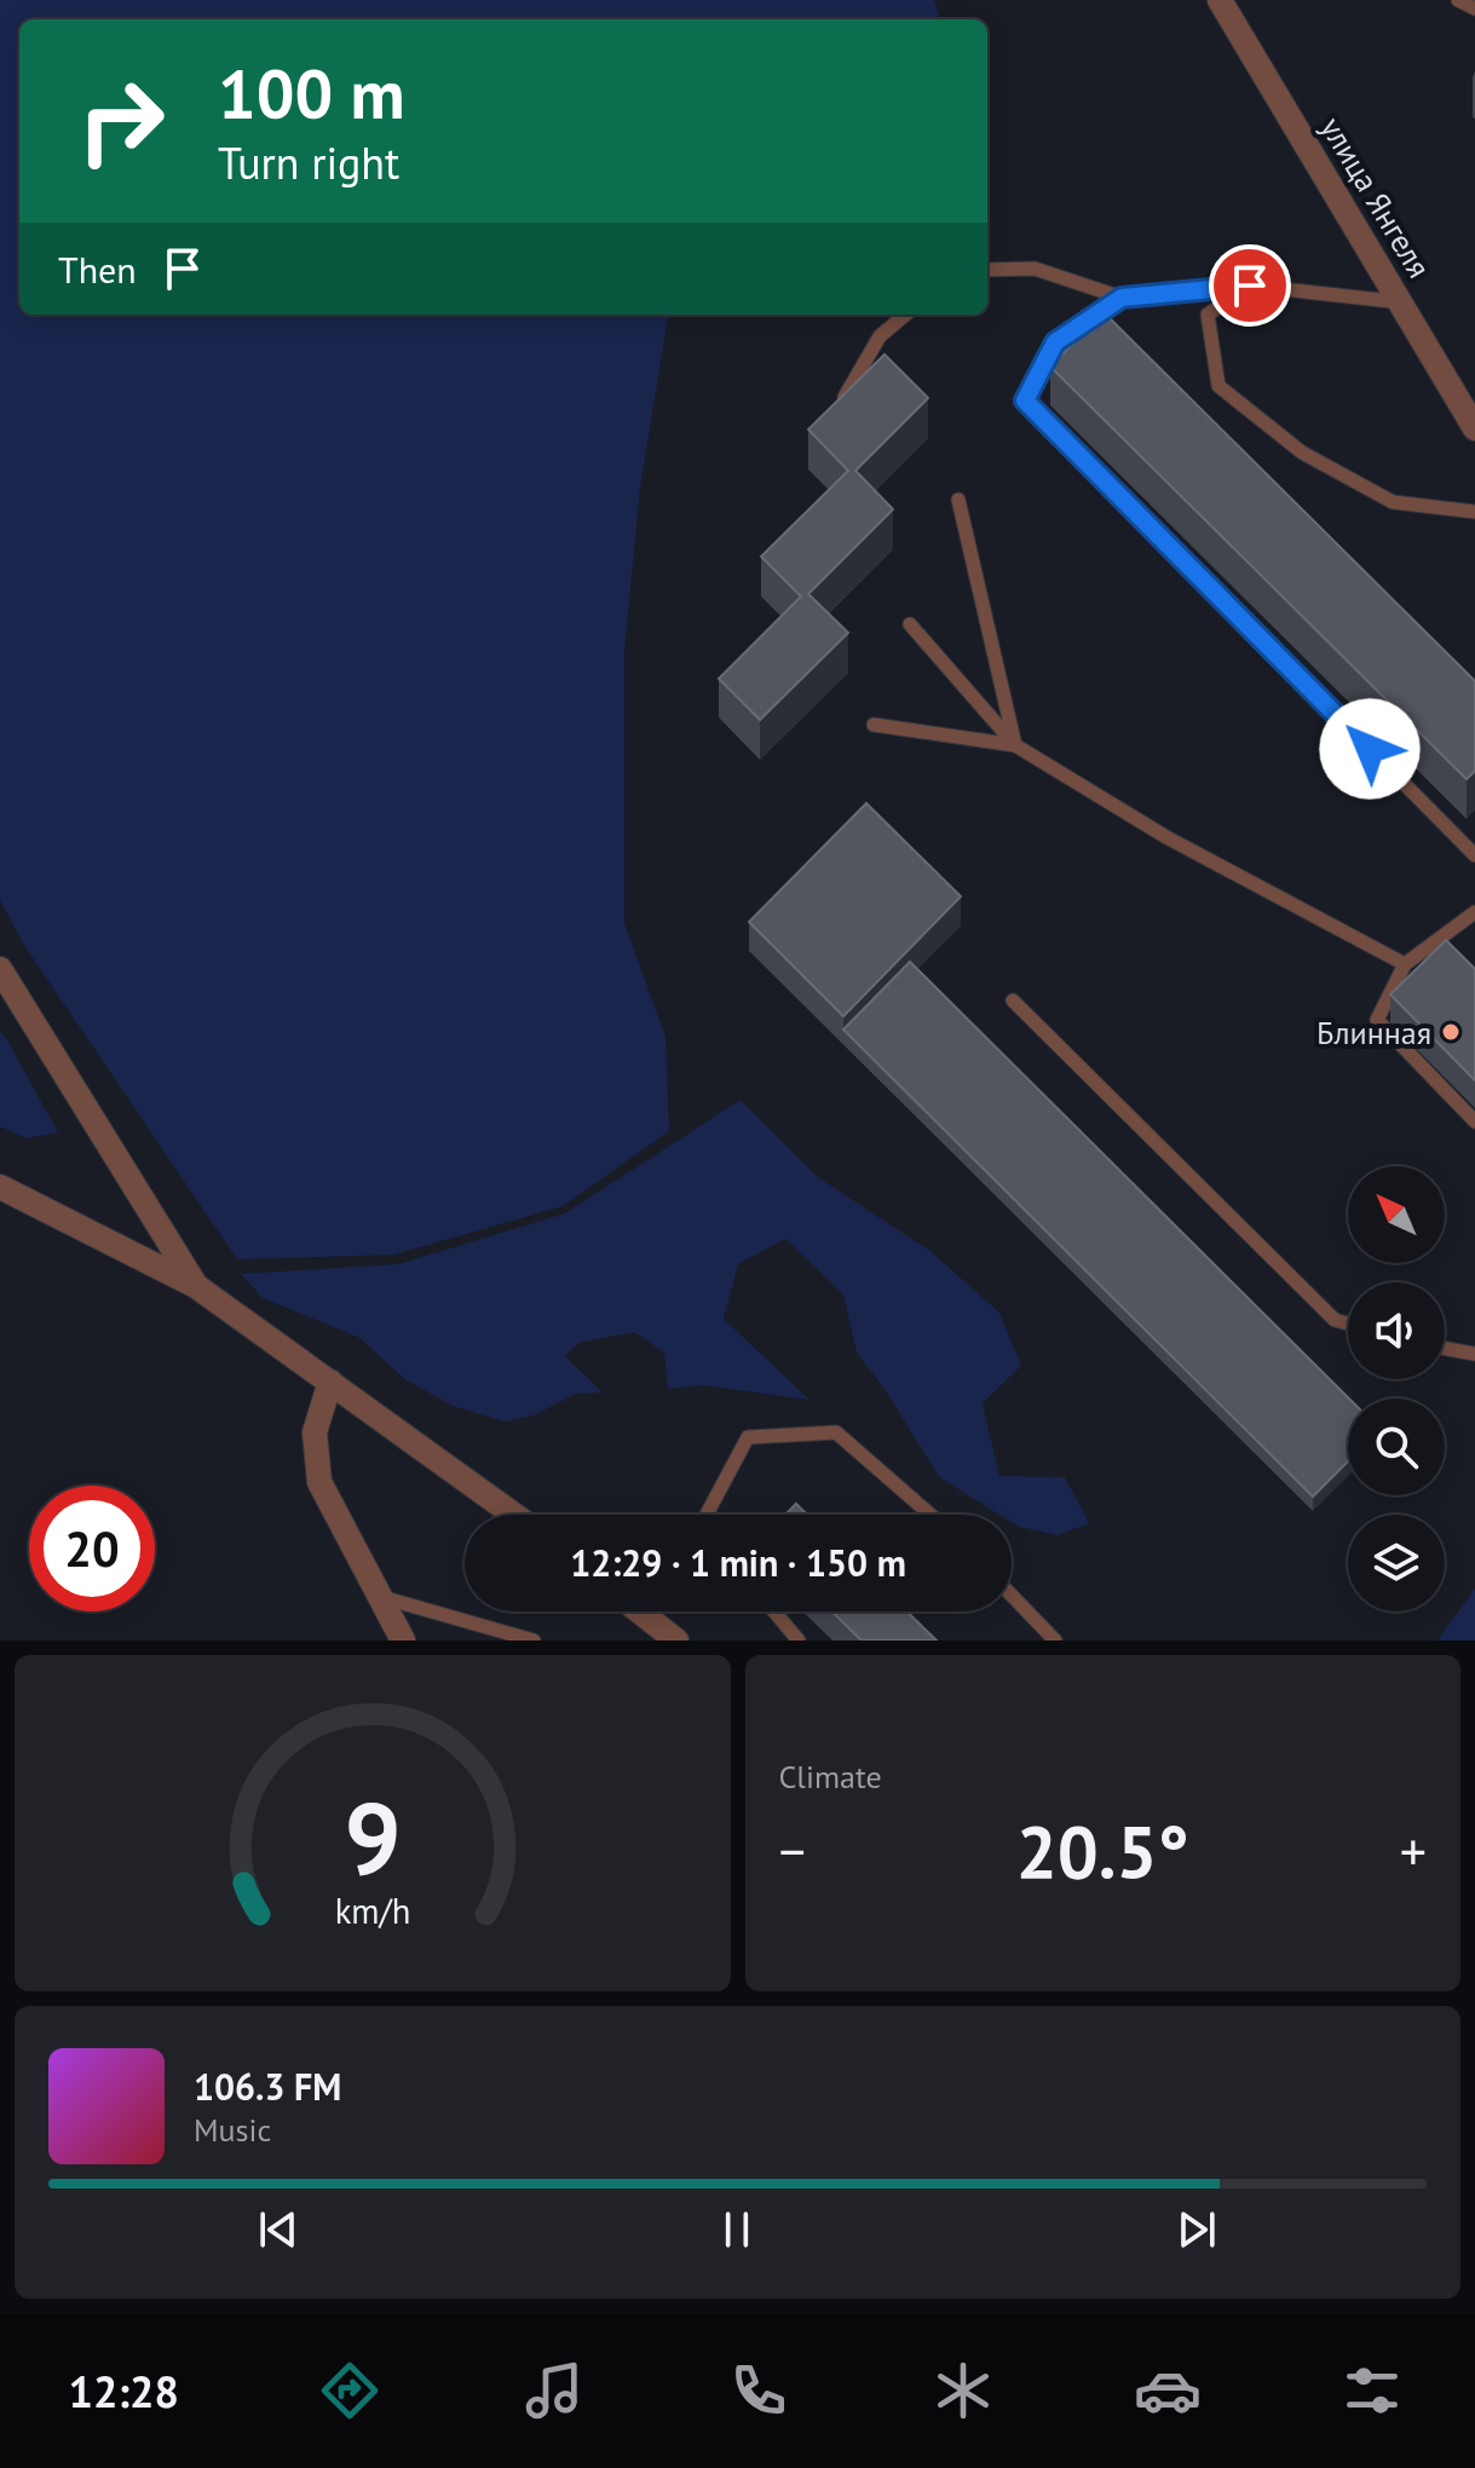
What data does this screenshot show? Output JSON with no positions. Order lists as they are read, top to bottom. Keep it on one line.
{"streets":{"street":["улица Янгеля"]},"places":["Блинная"],"north":"top left","page":{"turn":["100 m","Turn right"],"then":"Then","limit":"20","trip":"12:29 · 1 min · 150 m","tile":"Climate","heat":["−","20.5°","+"],"song":["106.3 FM","Music"],"tabs":"12:28","gauge":["9","km/h"]}}
